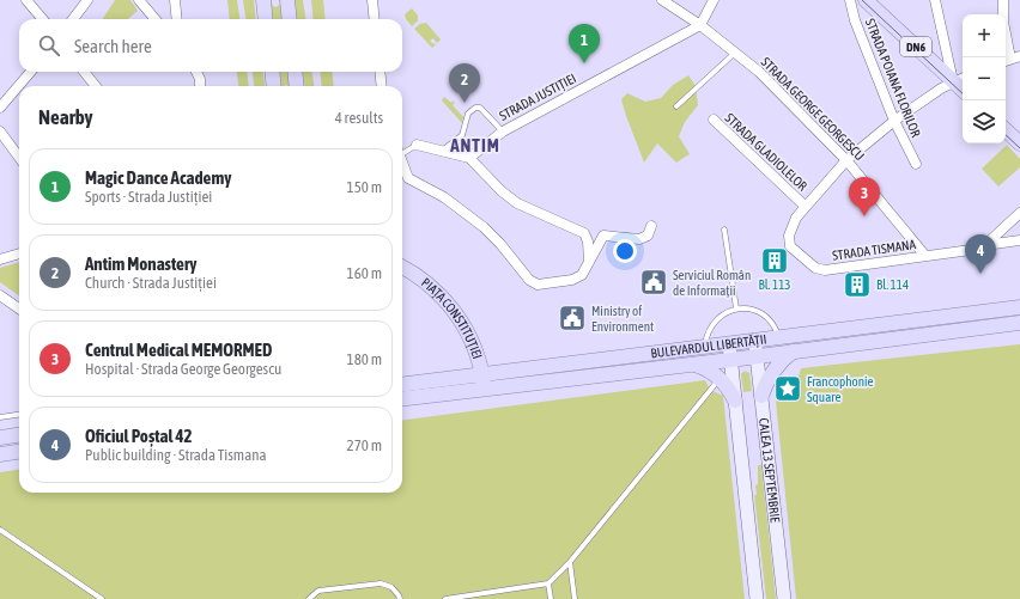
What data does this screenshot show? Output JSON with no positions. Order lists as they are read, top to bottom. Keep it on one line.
{"streets":{"main road":["DN6","PIAȚA CONSTITUȚIEI","BULEVARDUL LIBERTĂȚII","CALEA 13 SEPTEMBRIE"],"street":["STRADA POIANA FLORILOR","STRADA JUSTIȚIEI","STRADA GEORGE GEORGESCU","STRADA GLADIOLELOR","STRADA TISMANA"]},"crossings":[["DN6","STRADA GLADIOLELOR"],["STRADA POIANA FLORILOR","STRADA GLADIOLELOR"],["STRADA JUSTIȚIEI","STRADA GEORGE GEORGESCU"],["STRADA GEORGE GEORGESCU","STRADA GLADIOLELOR"],["STRADA GEORGE GEORGESCU","STRADA TISMANA"],["STRADA GLADIOLELOR","STRADA TISMANA"],["PIAȚA CONSTITUȚIEI","BULEVARDUL LIBERTĂȚII"],["BULEVARDUL LIBERTĂȚII","CALEA 13 SEPTEMBRIE"]],"districts":["ANTIM"],"places":{"building":["Bl. 113","Bl. 114"],"public building":["Serviciul Român de Informații","Ministry of Environment"],"place":["Francophonie Square"]},"page":{"map_buttons":["+","−"],"search":"Search here","pins":["1","2","3","4"],"heading":["Nearby","4 results"],"list":[{"mark":"1","name":"Magic Dance Academy","note":"Sports · Strada Justiției","value":"150 m"},{"mark":"2","name":"Antim Monastery","note":"Church · Strada Justiției","value":"160 m"},{"mark":"3","name":"Centrul Medical MEMORMED","note":"Hospital · Strada George Georgescu","value":"180 m"},{"mark":"4","name":"Oficiul Poștal 42","note":"Public building · Strada Tismana","value":"270 m"}]}}
